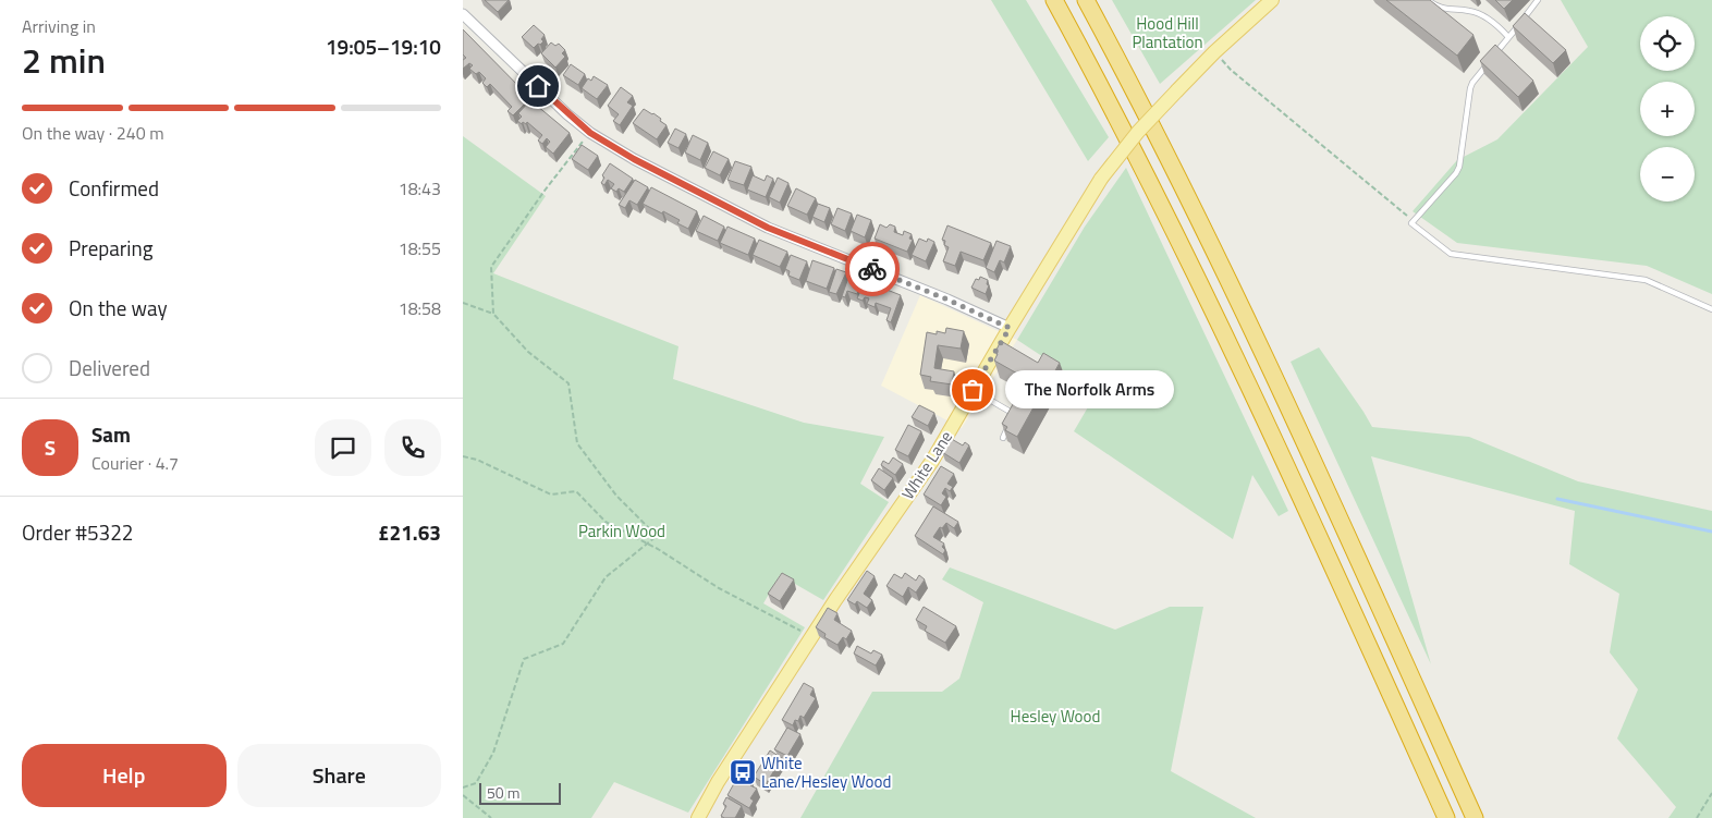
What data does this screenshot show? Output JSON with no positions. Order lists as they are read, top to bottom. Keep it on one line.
{"streets":{"main road":["White Lane"]},"parks":["Hood Hill Plantation","Parkin Wood","Hesley Wood"],"places":{"other":["The Norfolk Arms"],"bus stop":["White Lane/Hesley Wood"]},"scale_bar":"50 m","page":{"heading":["2 min","Arriving in","19:05–19:10"],"panel":["Sam","Courier · 4.7","Order #5322","£21.63"],"map_buttons":["+","−"],"bar":"On the way · 240 m","list":[["Confirmed","18:43"],["Preparing","18:55"],["On the way","18:58"],"Delivered"],"bubble":"The Norfolk Arms","round":"S","buttons":["Help","Share"],"scale":"50 m"}}
